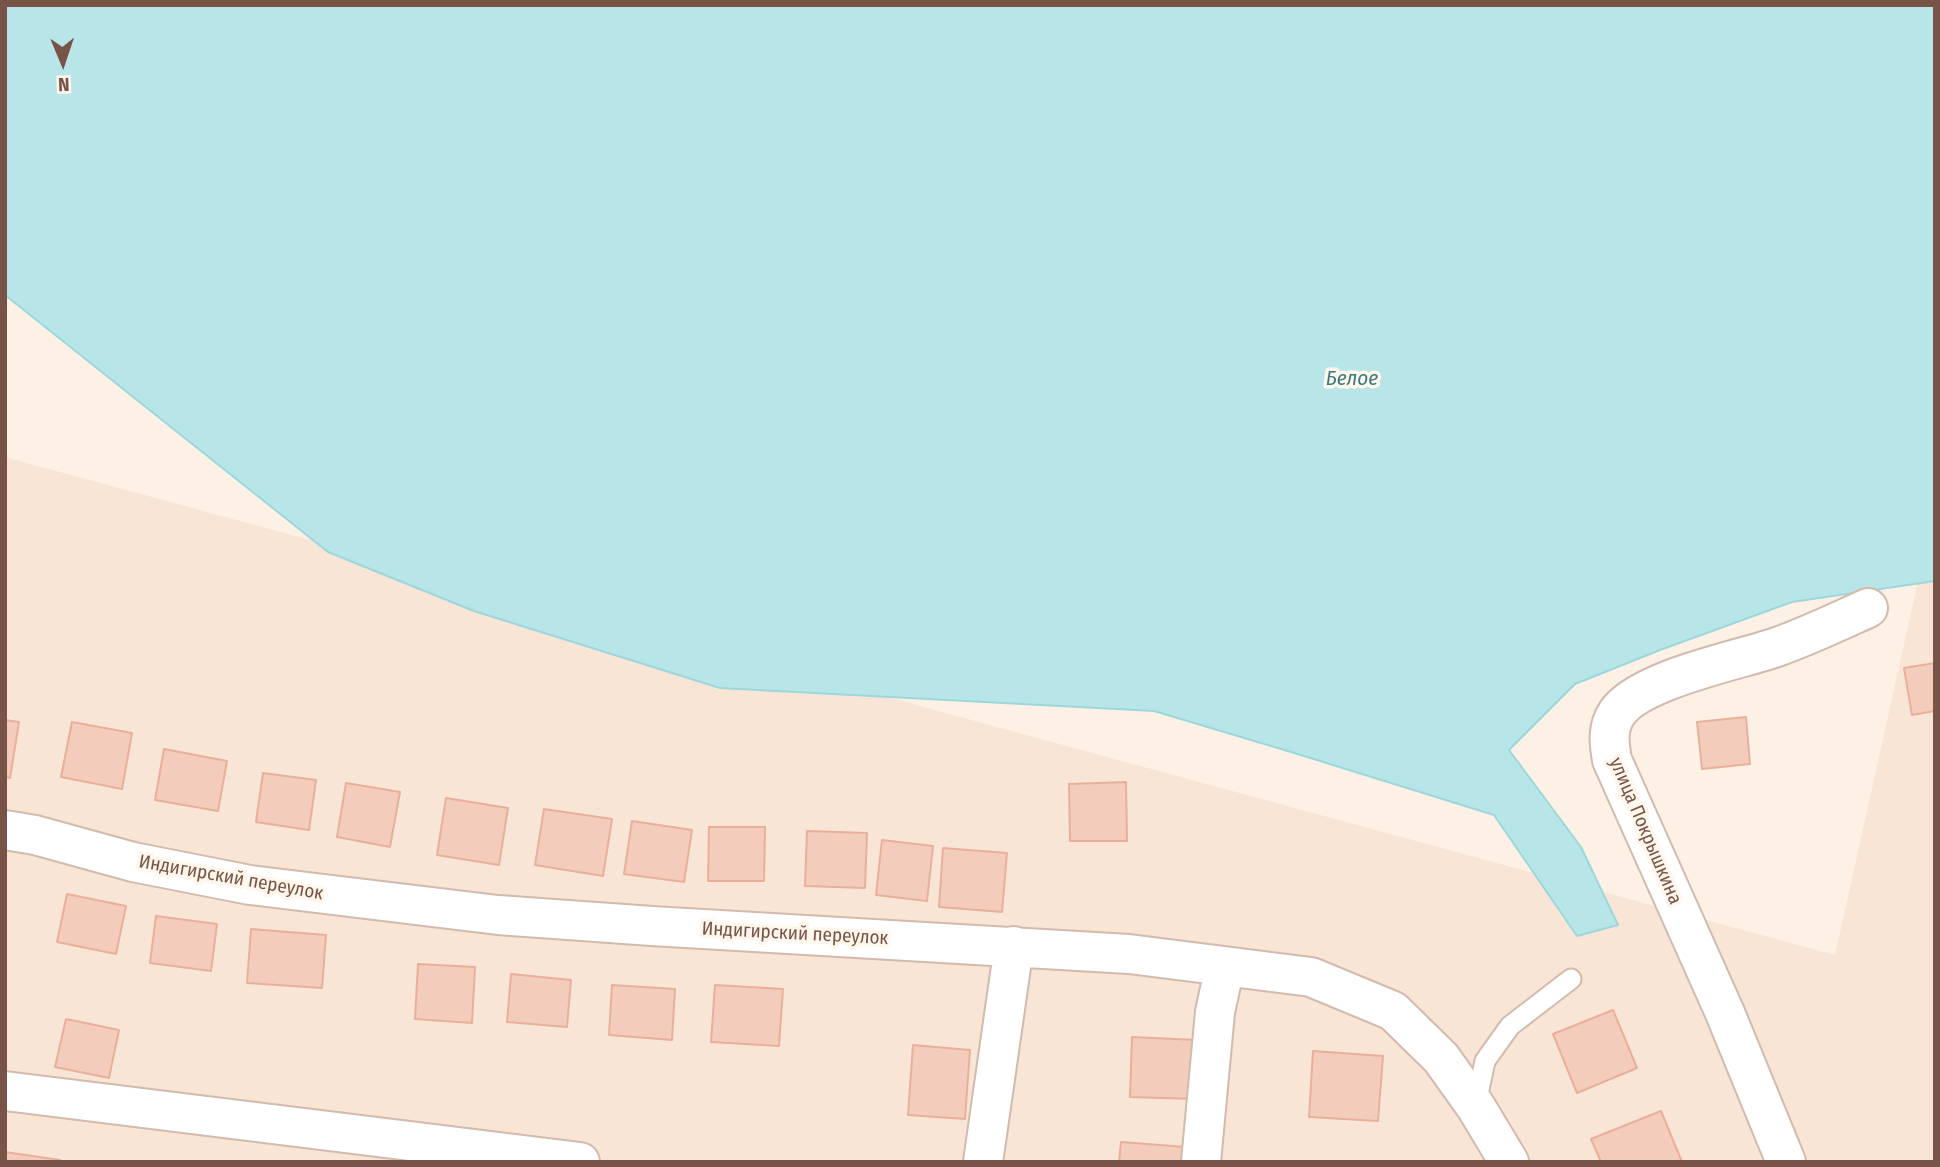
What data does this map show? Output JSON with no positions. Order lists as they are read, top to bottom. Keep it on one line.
{"streets":{"street":["улица Покрышкина","Индигирский переулок"]},"water":["Белое"],"north":"bottom"}
